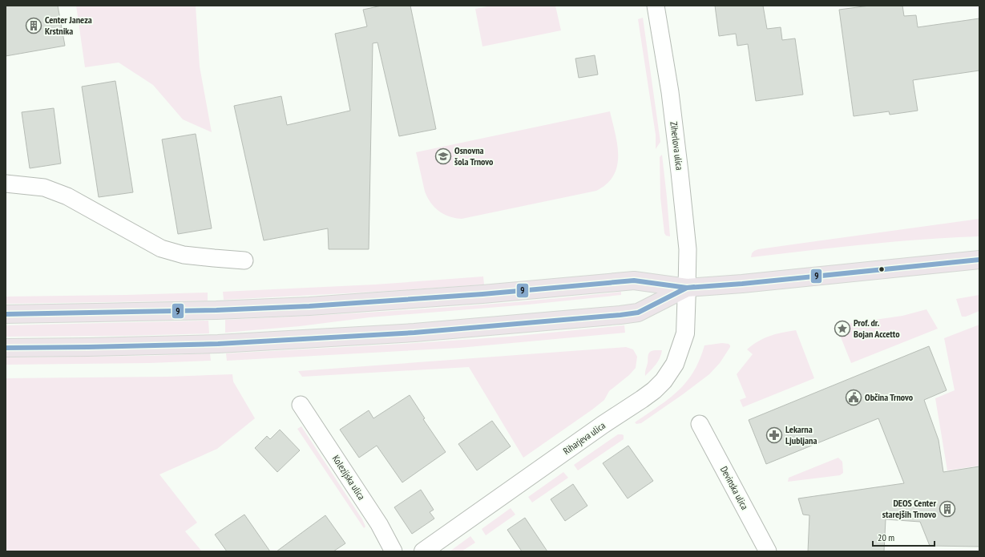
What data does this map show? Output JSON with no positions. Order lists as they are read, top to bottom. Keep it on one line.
{"streets":{"street":["Ziherlova ulica","Riharjeva ulica","Kolezijska ulica","Devinska ulica"]},"crossings":[["Ziherlova ulica","Riharjeva ulica"]],"places":{"building":["Center Janeza Krstnika","DEOS Center starejših Trnovo"],"school or university":["Osnovna šola Trnovo"],"place":["Prof. dr. Bojan Accetto"],"public building":["Občina Trnovo"],"pharmacy":["Lekarna Ljubljana"]},"lines":["transit line 9"],"scale_bar":"20 m"}
